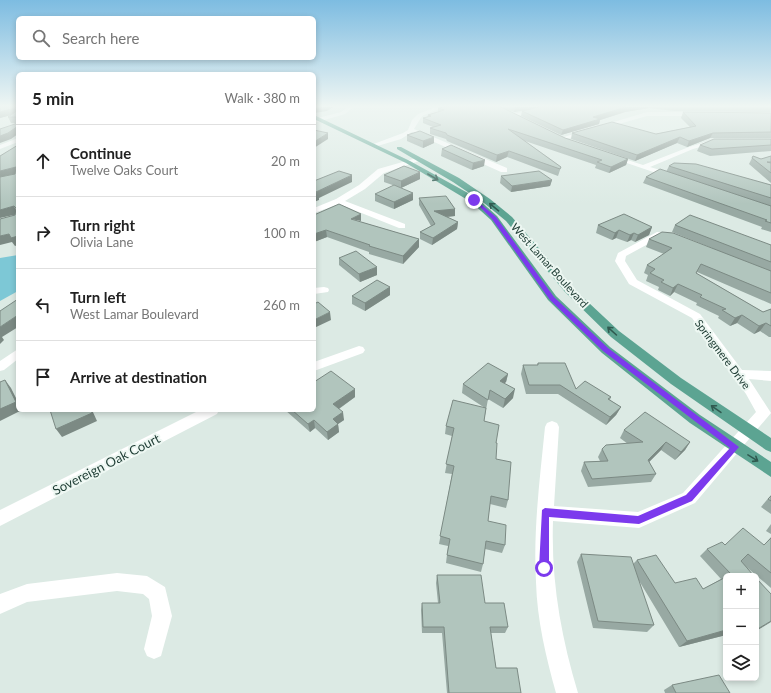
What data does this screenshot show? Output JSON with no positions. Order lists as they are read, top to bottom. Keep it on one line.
{"streets":{"main road":["West Lamar Boulevard"],"street":["Springmere Drive","Sovereign Oak Court"]},"crossings":[["West Lamar Boulevard","Springmere Drive"]],"page":{"search":"Search here","heading":["5 min","Walk · 380 m"],"list":[["Continue","Twelve Oaks Court","20 m"],["Turn right","Olivia Lane","100 m"],["Turn left","West Lamar Boulevard","260 m"],"Arrive at destination"],"map_buttons":["+","−"]}}
